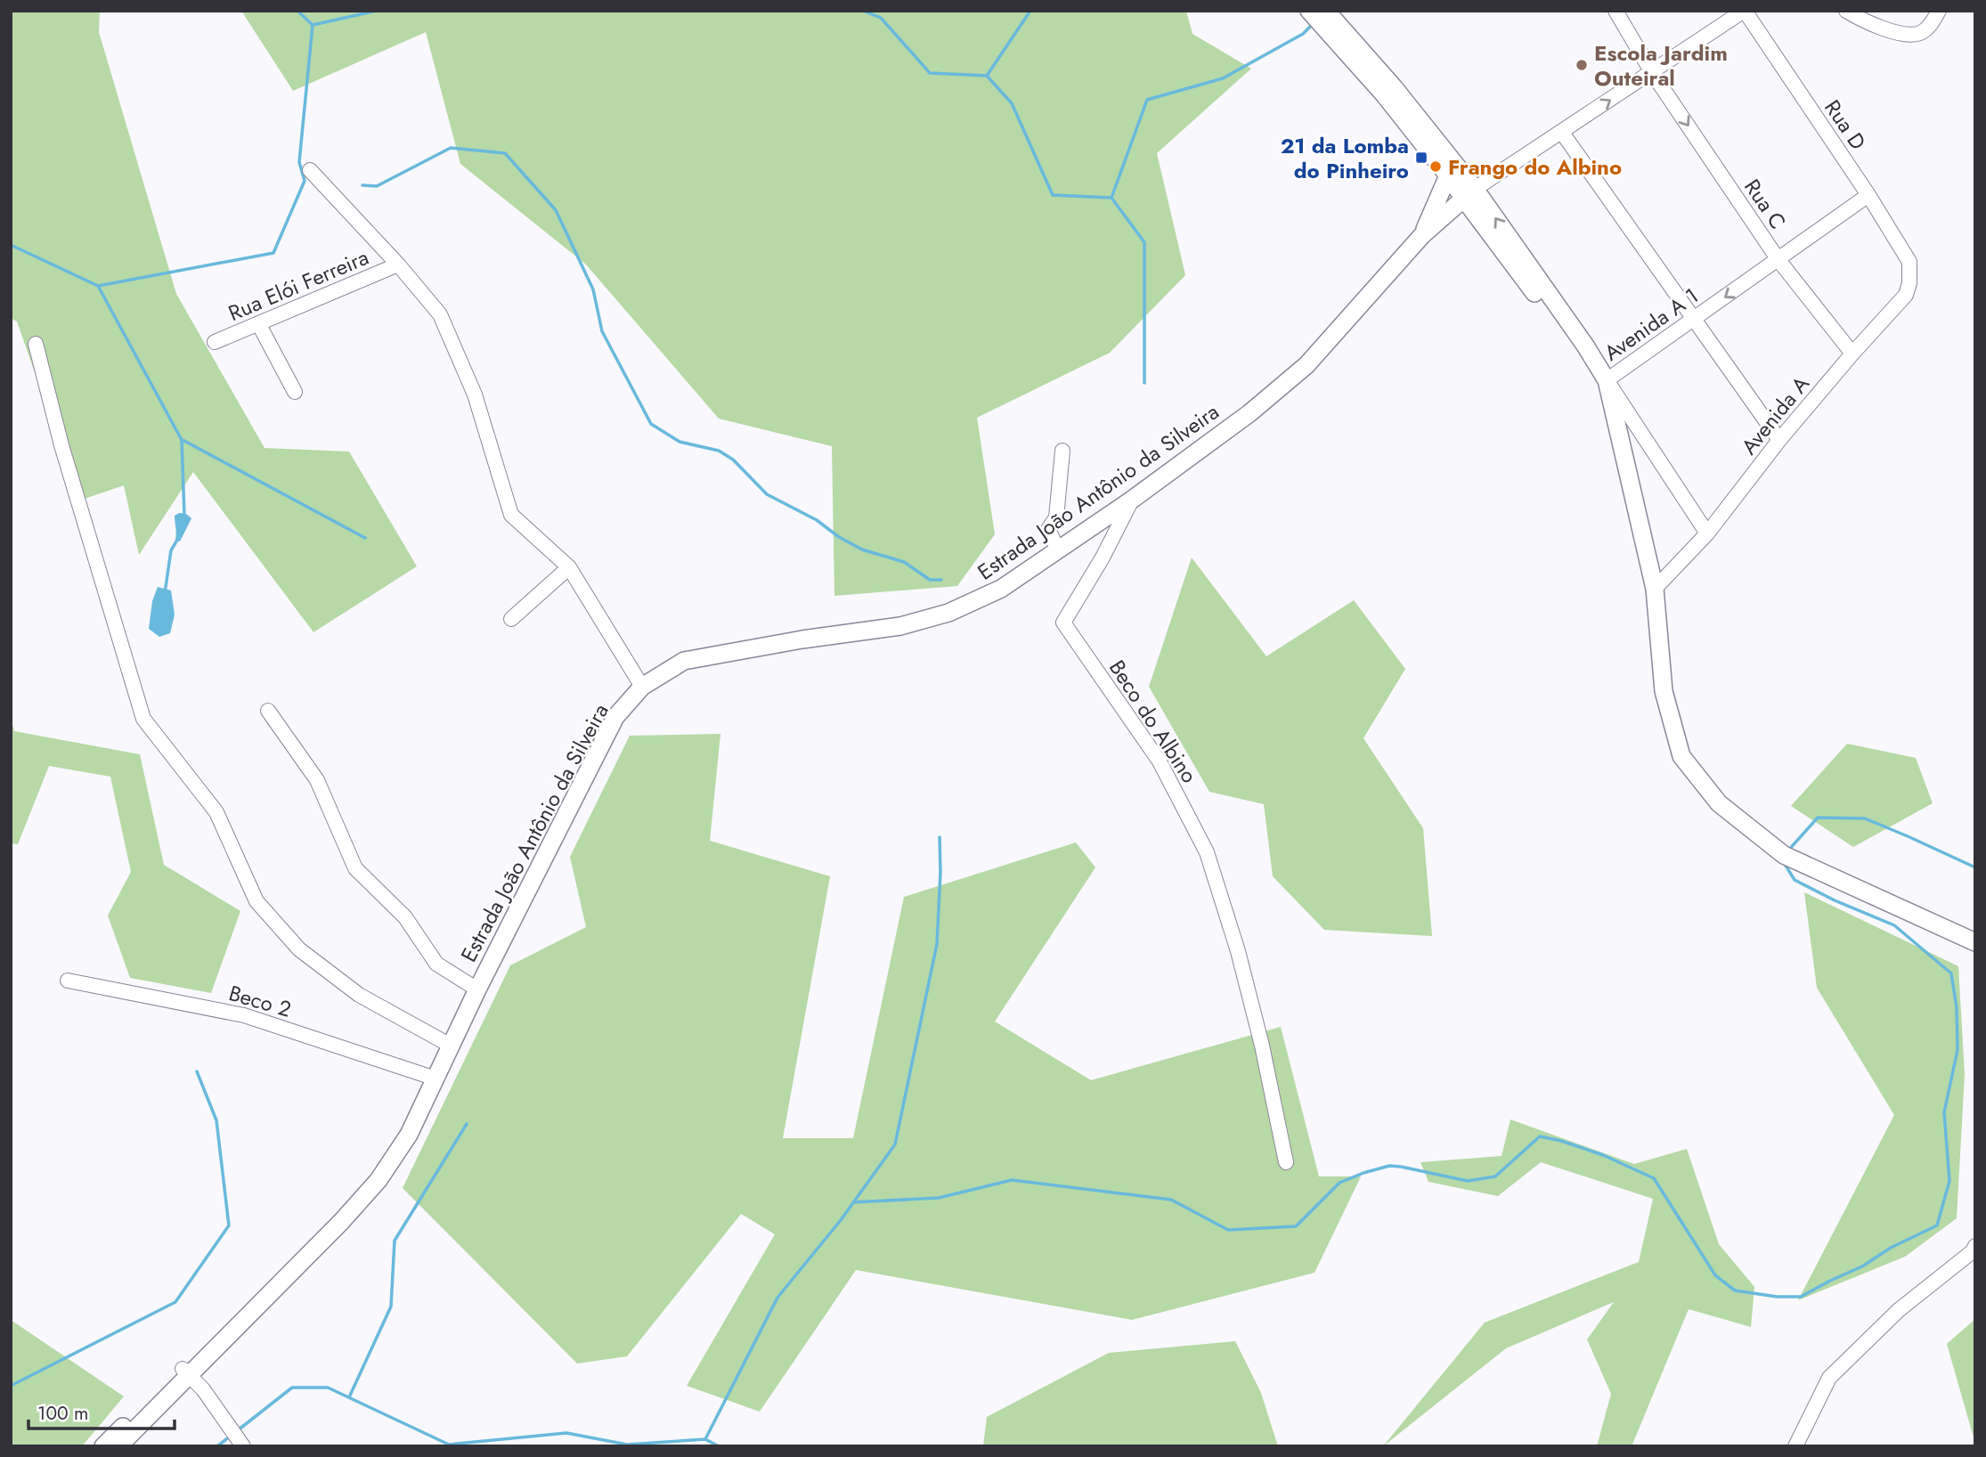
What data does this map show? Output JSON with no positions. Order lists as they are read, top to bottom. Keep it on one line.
{"streets":{"main road":["Estrada João Antônio da Silveira"],"street":["Rua D","Rua C","Rua Elói Ferreira","Avenida A 1","Avenida A","Beco do Albino","Beco 2"]},"crossings":[["Rua D","Avenida A 1"],["Rua D","Avenida A"],["Rua C","Avenida A 1"],["Rua C","Avenida A"],["Avenida A 1","Avenida A"],["Estrada João Antônio da Silveira","Beco do Albino"],["Estrada João Antônio da Silveira","Beco 2"]],"places":{"other":["Escola Jardim Outeiral","Frango do Albino"],"transit":["21 da Lomba do Pinheiro"]},"scale_bar":"100 m"}
